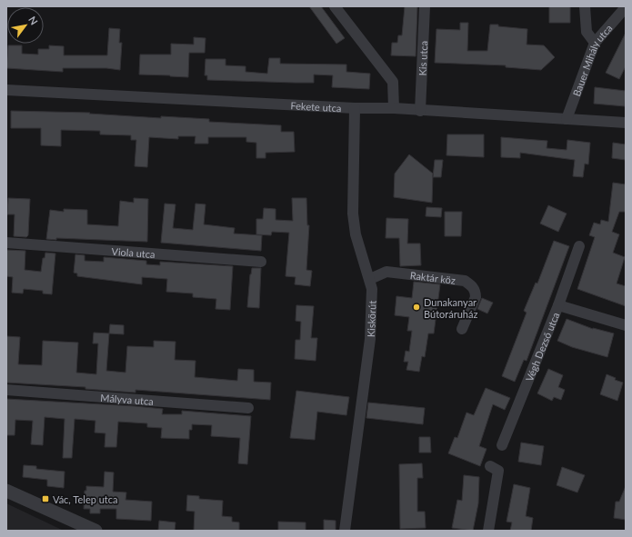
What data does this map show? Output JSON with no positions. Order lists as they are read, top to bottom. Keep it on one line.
{"streets":{"street":["Kis utca","Bauer Mihály utca","Fekete utca","Viola utca","Raktár köz","Kiskörút","Végh Dezső utca","Mályva utca"]},"crossings":[["Kis utca","Fekete utca"],["Bauer Mihály utca","Fekete utca"],["Fekete utca","Kiskörút"],["Raktár köz","Kiskörút"]],"places":{"other":["Dunakanyar Bútoráruház"],"transit":["Vác, Telep utca"]},"north":"top right"}
